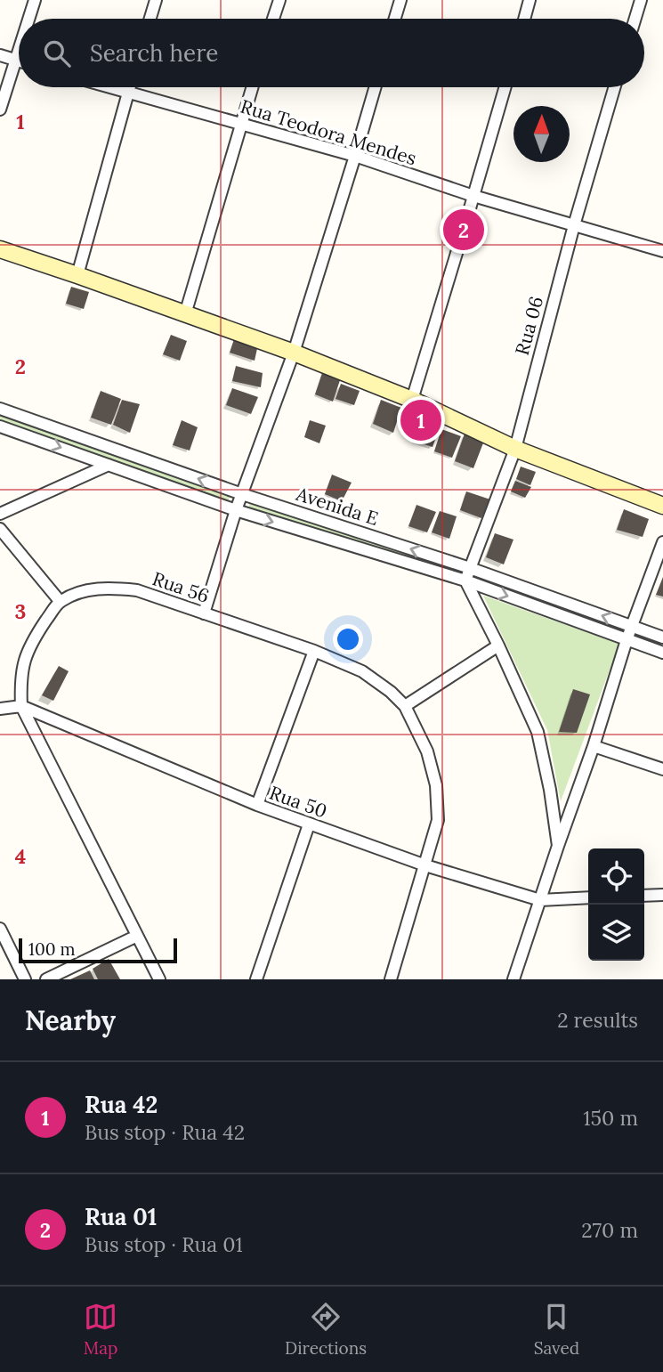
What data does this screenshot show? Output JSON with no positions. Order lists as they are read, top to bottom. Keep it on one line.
{"streets":{"street":["Rua Teodora Mendes","Rua 06","Avenida E","Rua 56","Rua 50"]},"crossings":[["Rua Teodora Mendes","Rua 06"],["Rua 06","Avenida E"],["Rua 56","Rua 50"]],"scale_bar":"100 m","north":"top","page":{"search":"Search here","pins":["2","1"],"scale":"100 m","heading":["Nearby","2 results"],"list":[{"mark":"1","name":"Rua 42","note":"Bus stop · Rua 42","value":"150 m"},{"mark":"2","name":"Rua 01","note":"Bus stop · Rua 01","value":"270 m"}],"nav":["Map","Directions","Saved"]},"grid":{"rows":["1","2","3","4"]}}
